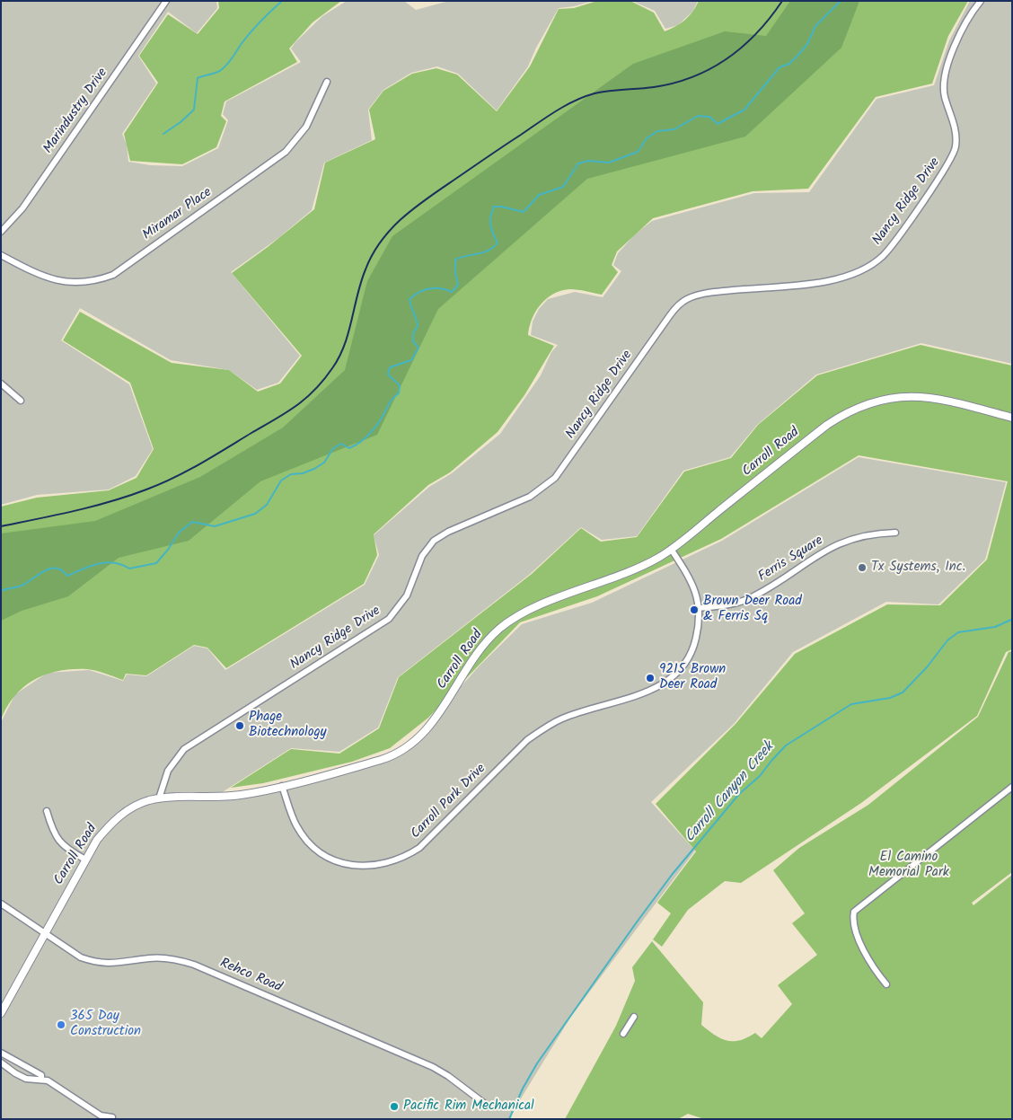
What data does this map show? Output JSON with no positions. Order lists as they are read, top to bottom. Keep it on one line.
{"streets":{"main road":["Carroll Road"],"street":["Marindustry Drive","Nancy Ridge Drive","Miramar Place","Ferris Square","Carroll Park Drive","Rehco Road"]},"crossings":[["Nancy Ridge Drive","Carroll Road"],["Carroll Road","Carroll Park Drive"],["Carroll Road","Rehco Road"],["Ferris Square","Carroll Park Drive"]],"water":["Carroll Canyon Creek"],"parks":["El Camino Memorial Park"],"places":["Tx Systems, Inc.","Brown Deer Road & Ferris Sq","9215 Brown Deer Road","Phage Biotechnology","365 Day Construction","Pacific Rim Mechanical"]}
